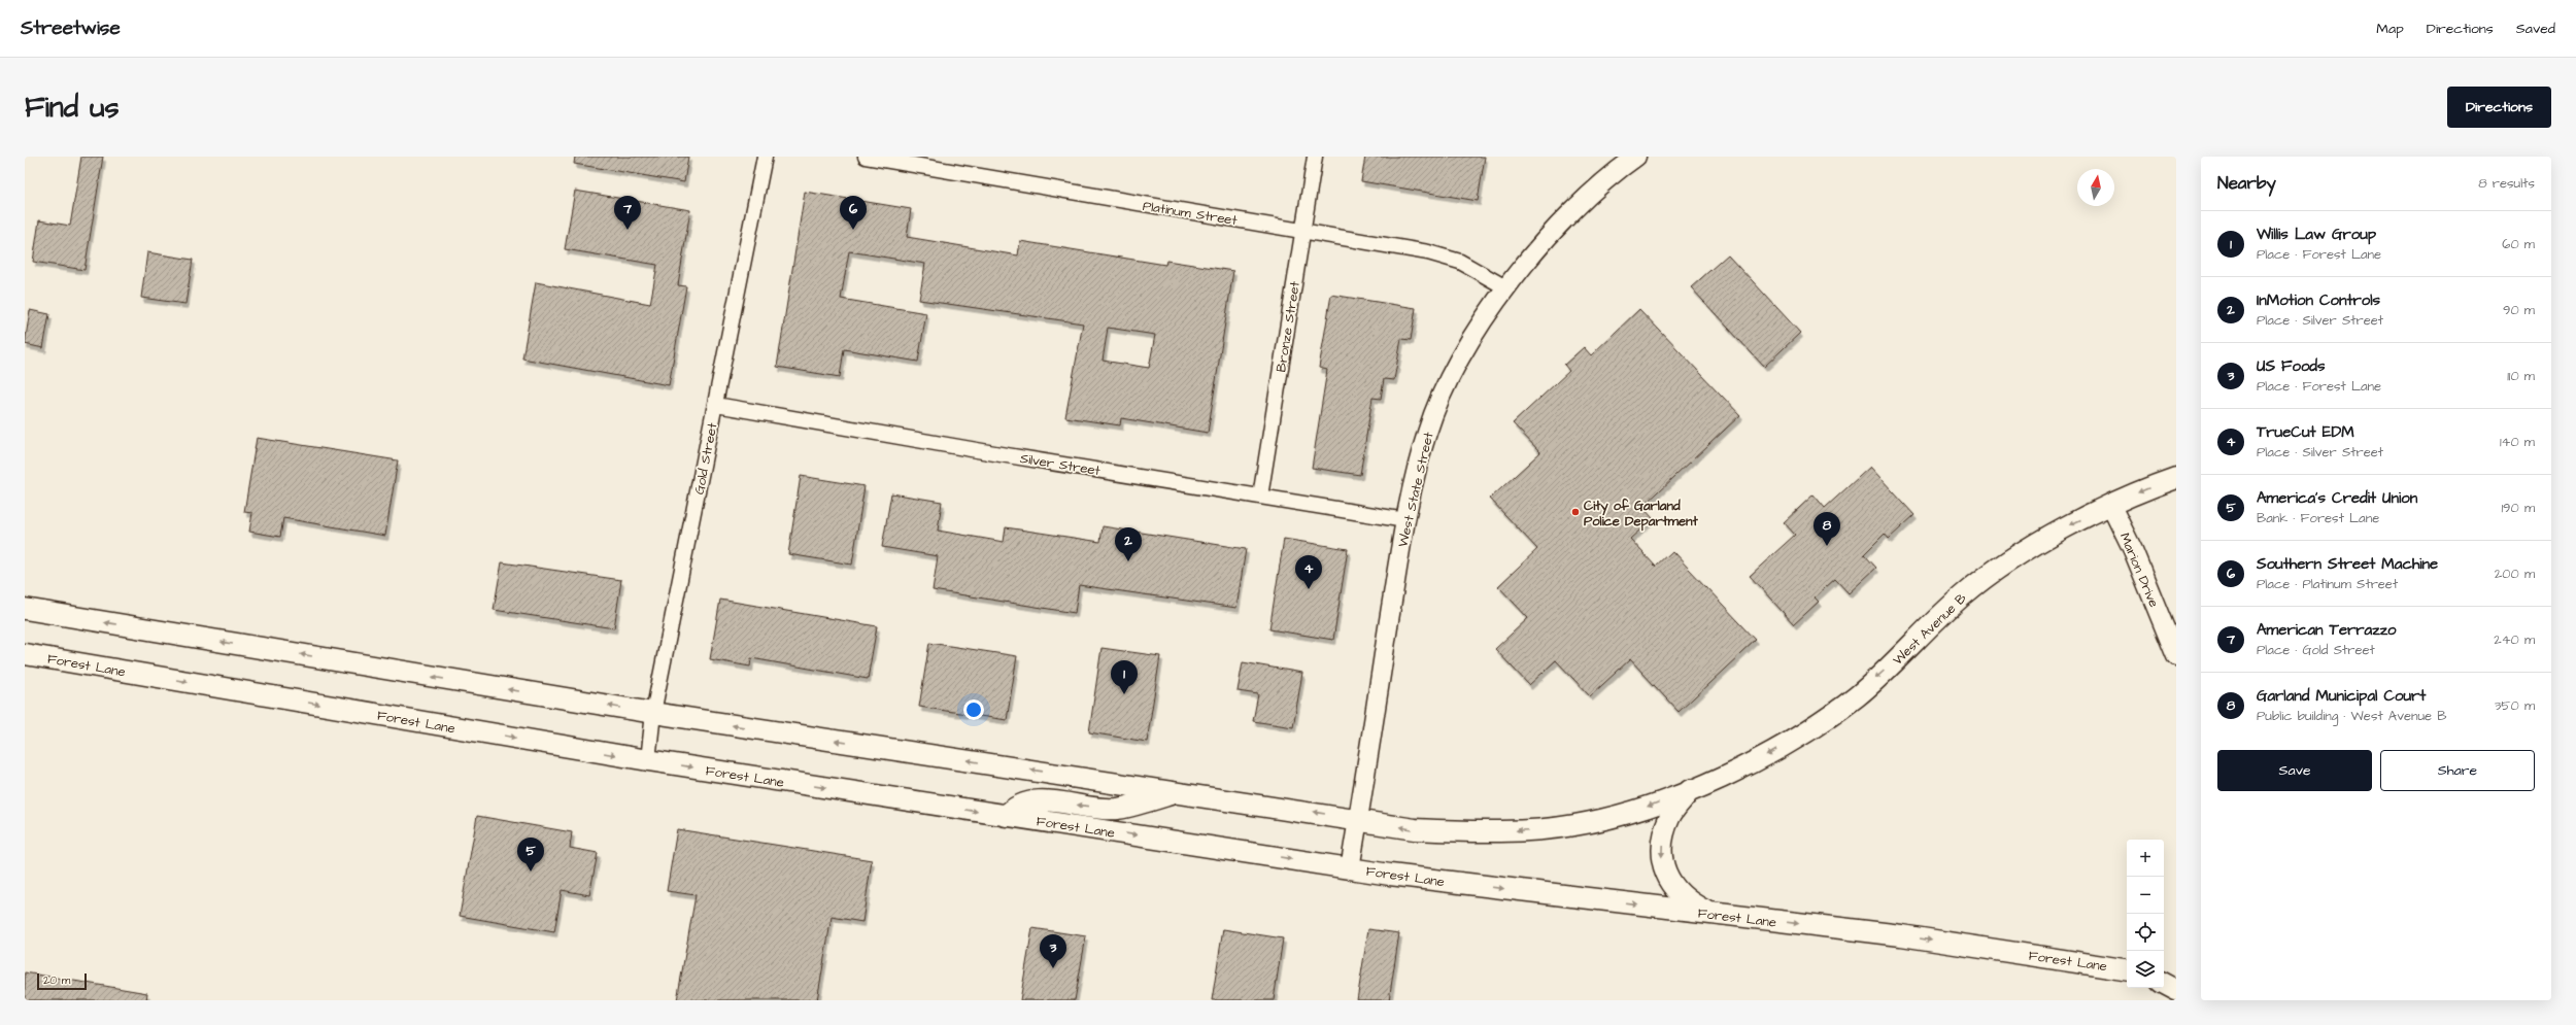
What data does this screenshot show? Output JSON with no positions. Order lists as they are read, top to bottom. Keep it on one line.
{"streets":{"main road":["West Avenue B","Forest Lane"],"street":["Platinum Street","Bronze Street","Gold Street","Silver Street","West State Street","Marion Drive"]},"crossings":[["Platinum Street","Bronze Street"],["Platinum Street","West State Street"],["Bronze Street","Silver Street"],["Gold Street","Silver Street"],["Gold Street","Forest Lane"],["Silver Street","West State Street"],["West State Street","Forest Lane"],["Marion Drive","West Avenue B"]],"one_way":["West Avenue B"],"places":["City of Garland Police Department"],"scale_bar":"20 m","north":"top","page":{"header":"Streetwise","nav":["Map","Directions","Saved"],"buttons":["Directions",["Save","Share"]],"title":"Find us","heading":["Nearby","8 results"],"pins":["6","7","8","2","4","1","5","3"],"list":[{"mark":"1","name":"Willis Law Group","note":"Place · Forest Lane","value":"60 m"},{"mark":"2","name":"InMotion Controls","note":"Place · Silver Street","value":"90 m"},{"mark":"3","name":"US Foods","note":"Place · Forest Lane","value":"110 m"},{"mark":"4","name":"TrueCut EDM","note":"Place · Silver Street","value":"140 m"},{"mark":"5","name":"America's Credit Union","note":"Bank · Forest Lane","value":"190 m"},{"mark":"6","name":"Southern Street Machine","note":"Place · Platinum Street","value":"200 m"},{"mark":"7","name":"American Terrazzo","note":"Place · Gold Street","value":"240 m"},{"mark":"8","name":"Garland Municipal Court","note":"Public building · West Avenue B","value":"350 m"}],"map_buttons":["+","−"],"scale":"20 m"}}
